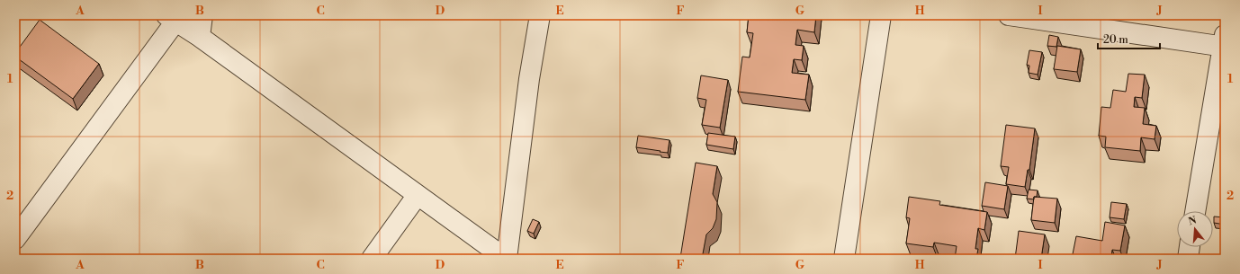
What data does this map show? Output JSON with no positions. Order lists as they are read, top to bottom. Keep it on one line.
{"scale_bar":"20 m","north":"top","grid":{"columns":["A","B","C","D","E","F","G","H","I","J"],"rows":["1","2"]}}
